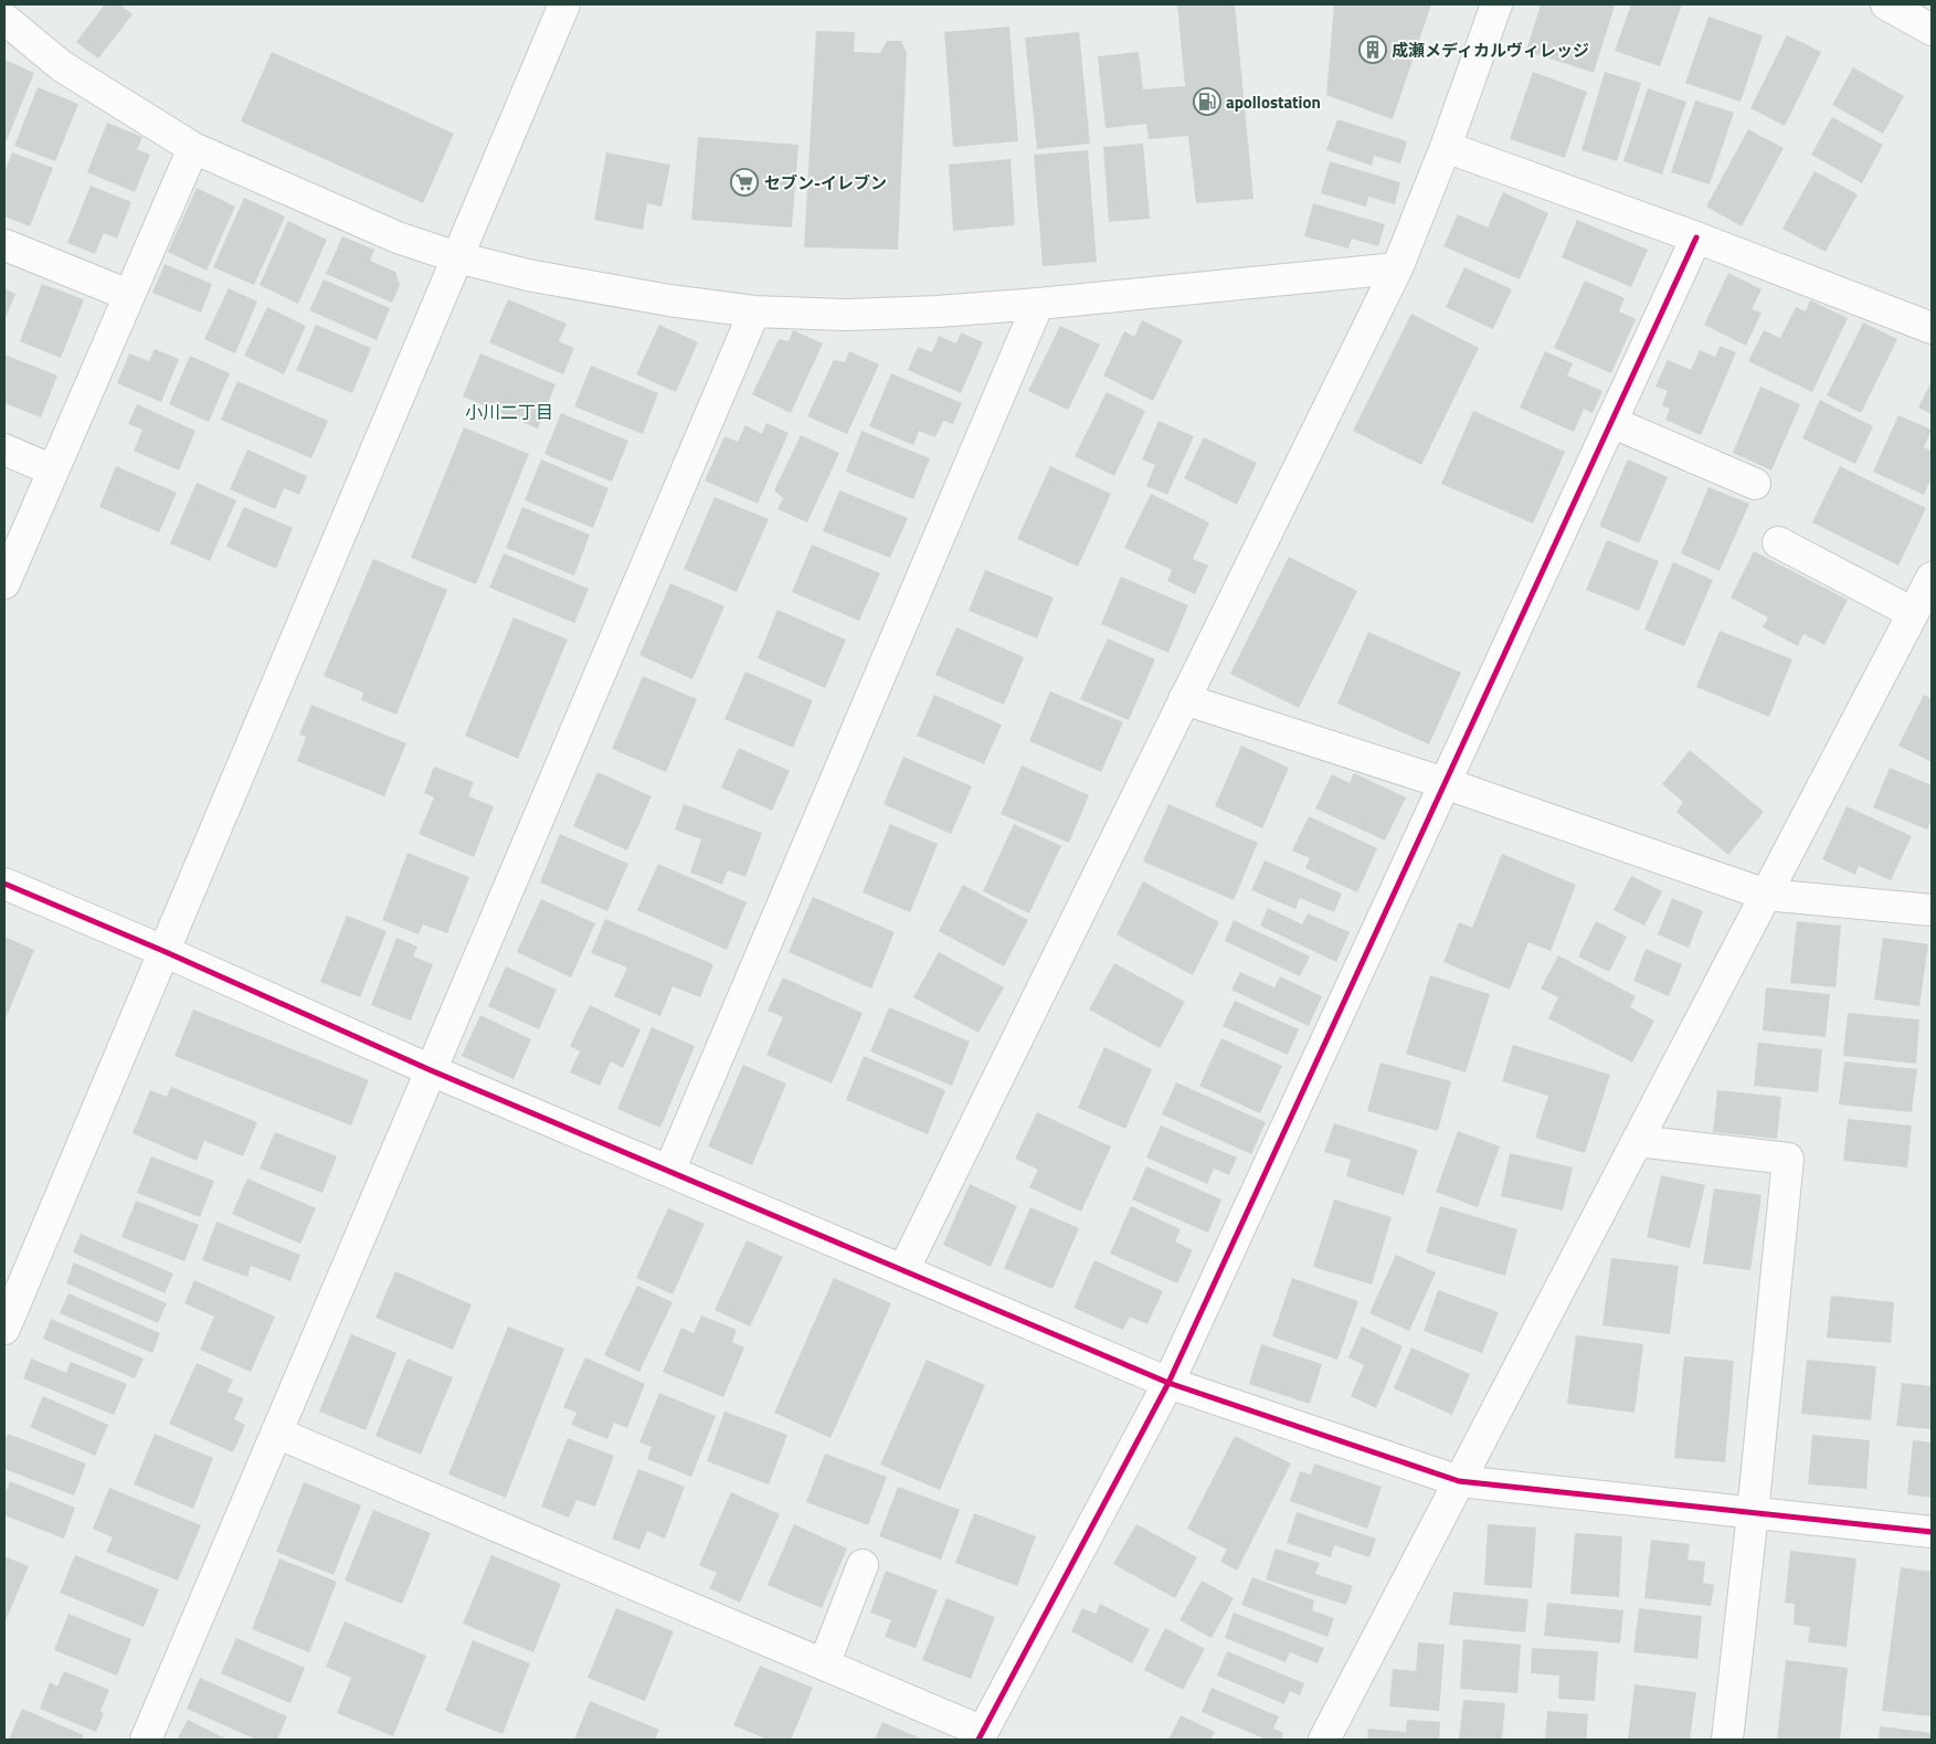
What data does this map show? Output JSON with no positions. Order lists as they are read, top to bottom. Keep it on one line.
{"districts":["小川二丁目"],"places":{"building":["成瀬メディカルヴィレッジ"],"fuel station":["apollostation"],"supermarket":["セブン-イレブン"]}}
